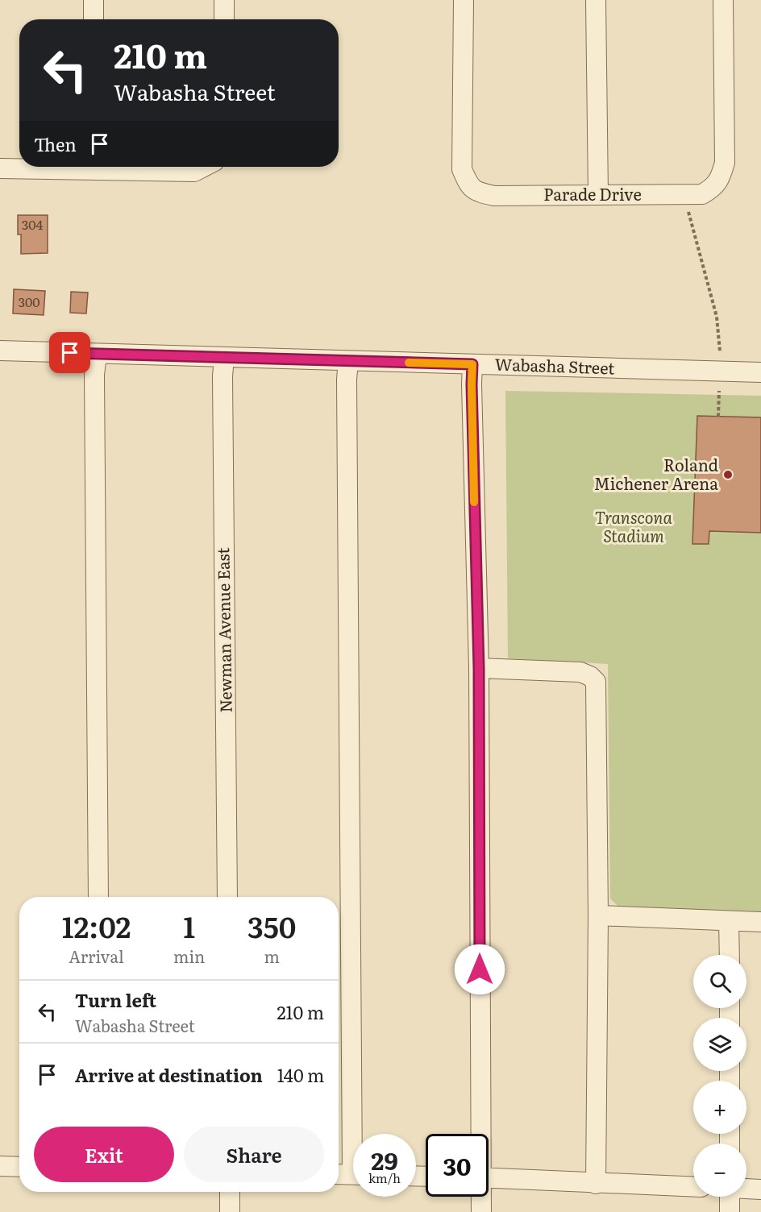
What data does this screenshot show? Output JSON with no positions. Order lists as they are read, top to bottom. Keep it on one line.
{"streets":{"street":["Parade Drive","Wabasha Street","Newman Avenue East"]},"crossings":[["Wabasha Street","Newman Avenue East"]],"parks":["Transcona Stadium"],"places":["Roland Michener Arena"],"house_numbers":["304","300"],"page":{"turn":["210 m","Wabasha Street"],"then":"Then","eta":["12:02","Arrival","1","min","350","m"],"map_buttons":["+","−"],"list":[{"name":"Turn left","note":"Wabasha Street","value":"210 m"},{"name":"Arrive at destination","value":"140 m"}],"buttons":["Exit","Share"],"speed":"29 km/h","limit":"30"}}
